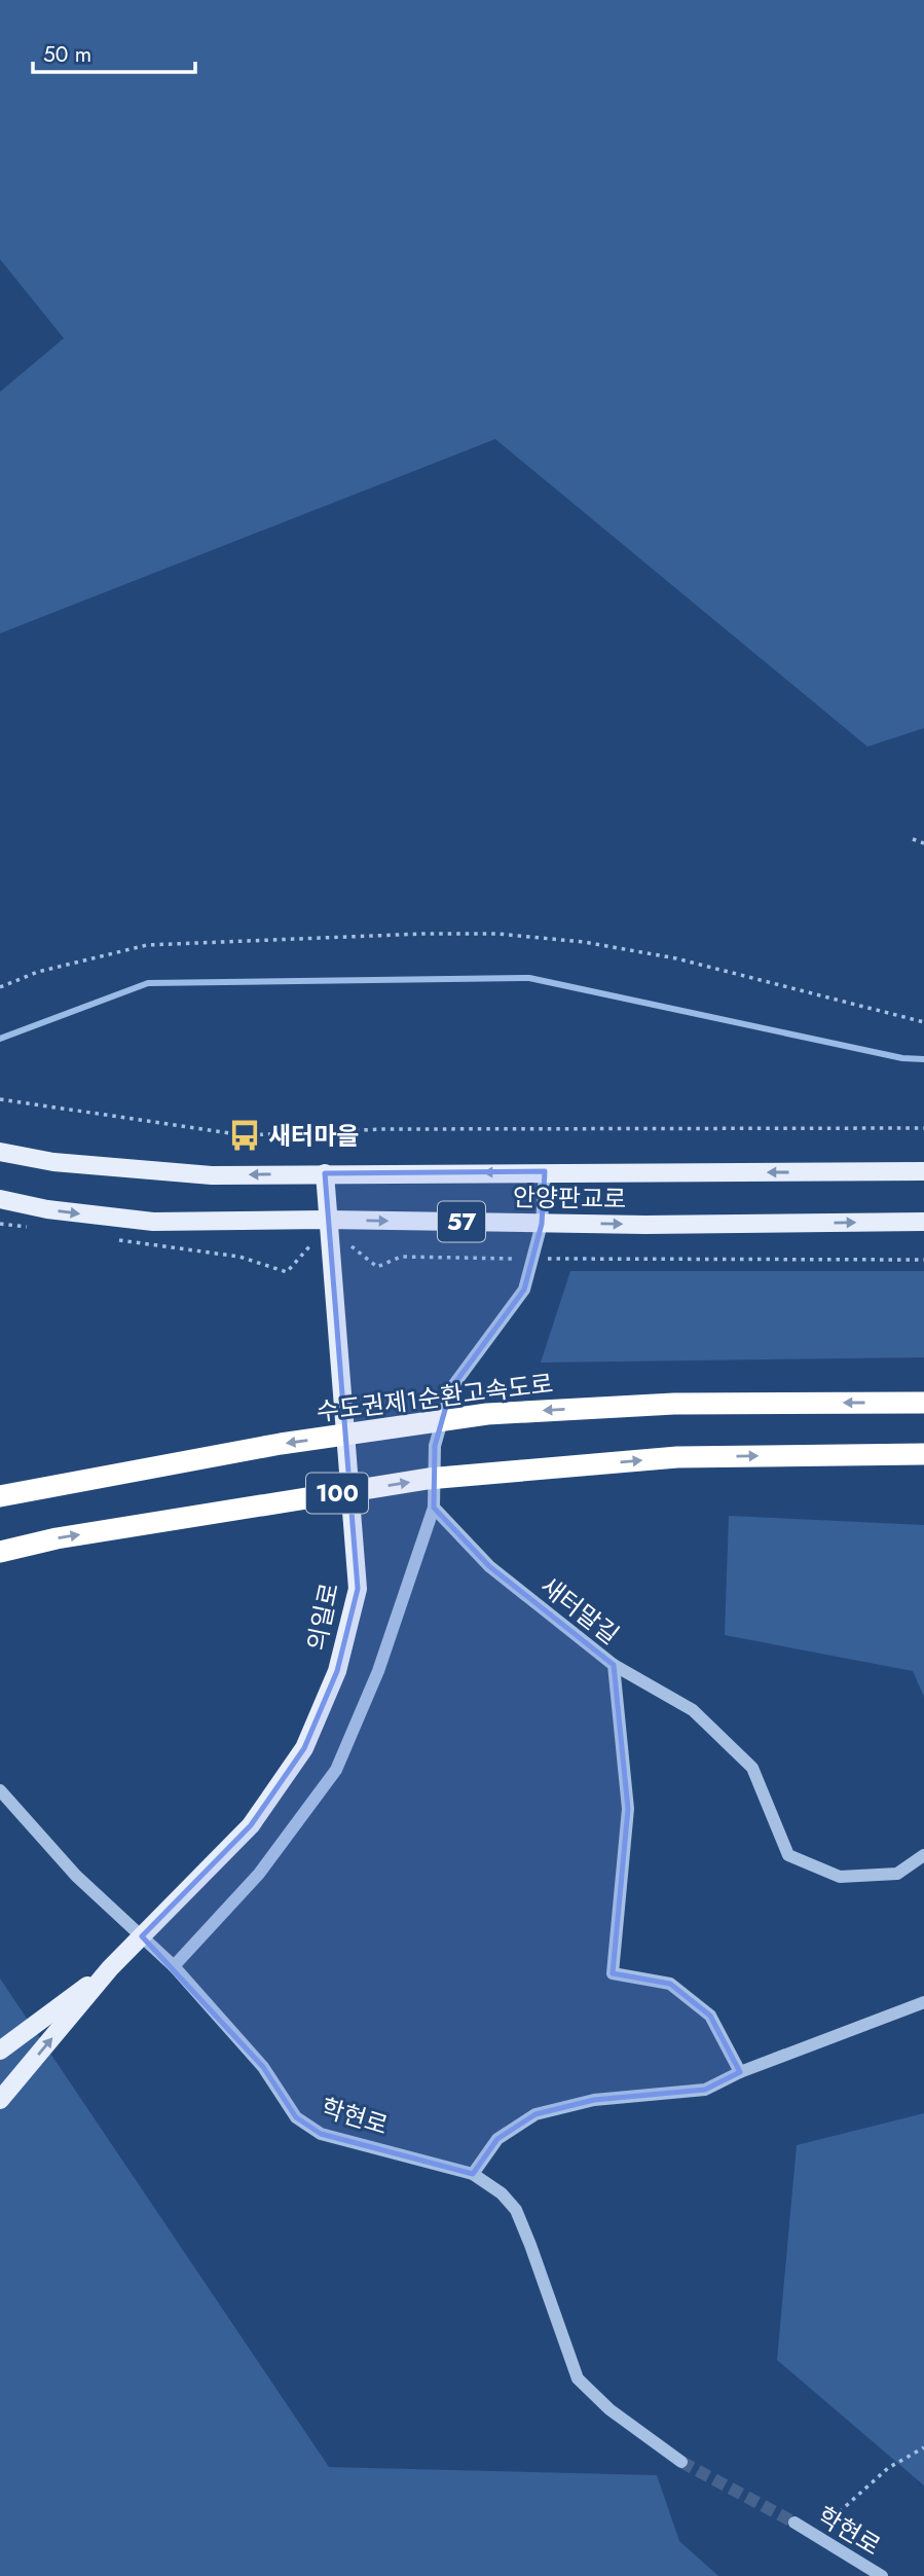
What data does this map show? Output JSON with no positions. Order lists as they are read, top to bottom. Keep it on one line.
{"streets":{"highway":["수도권제1순환고속도로","100"],"main road":["안양판교로","57","의일로"],"street":["새터말길","학현로"]},"crossings":[["안양판교로","의일로"]],"places":{"bus stop":["새터마을"]},"scale_bar":"50 m"}
